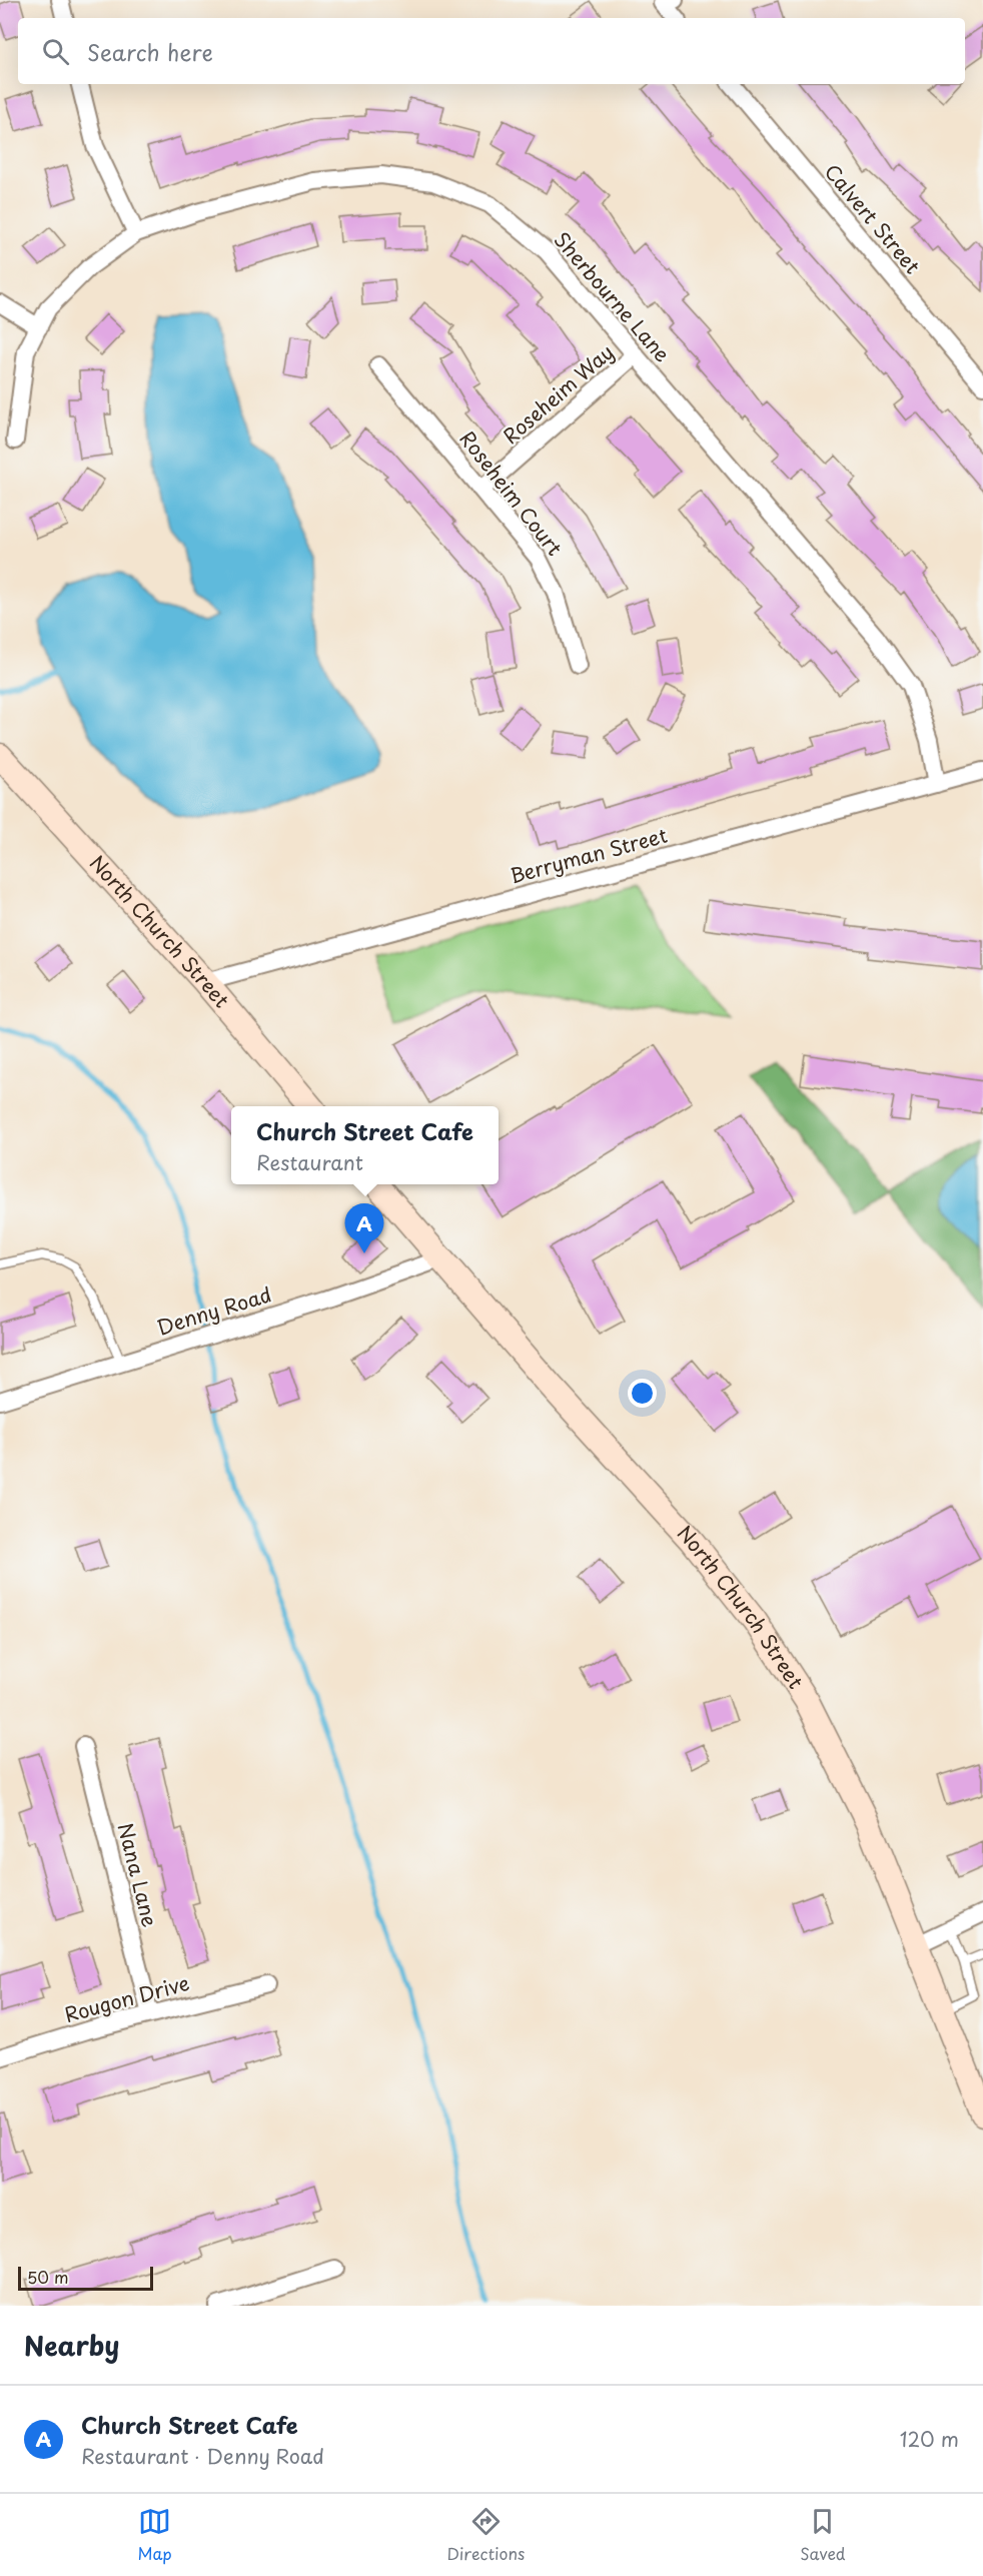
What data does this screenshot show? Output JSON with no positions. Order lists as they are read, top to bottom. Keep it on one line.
{"streets":{"main road":["North Church Street"],"street":["Calvert Street","Sherbourne Lane","Roseheim Way","Roseheim Court","Berryman Street","Denny Road","Nana Lane","Rougon Drive"]},"crossings":[["Sherbourne Lane","Roseheim Way"],["Sherbourne Lane","Berryman Street"],["Roseheim Way","Roseheim Court"],["Berryman Street","North Church Street"],["North Church Street","Denny Road"],["Nana Lane","Rougon Drive"]],"scale_bar":"50 m","page":{"search":"Search here","popup":["Church Street Cafe","Restaurant"],"pins":"A","scale":"50 m","heading":"Nearby","list":[{"mark":"A","name":"Church Street Cafe","note":"Restaurant · Denny Road","value":"120 m"}],"nav":["Map","Directions","Saved"]}}
